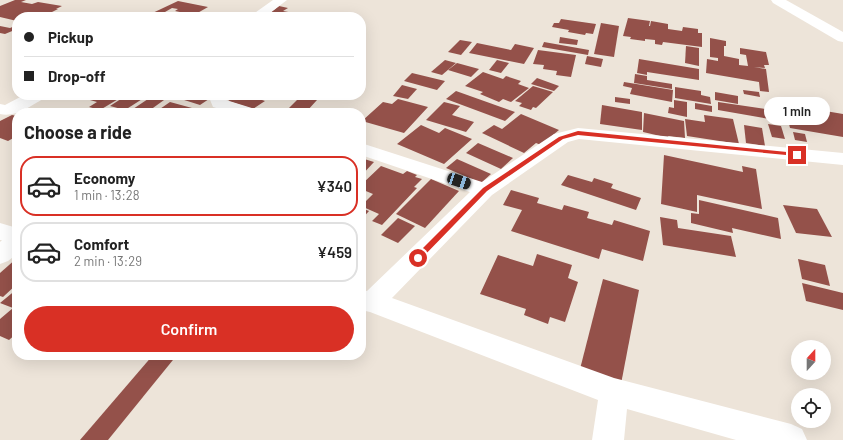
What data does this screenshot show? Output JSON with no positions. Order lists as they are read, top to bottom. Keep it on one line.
{"north":"top","page":{"banner":["Pickup","Drop-off"],"bubble":"1 min","heading":"Choose a ride","list":[{"name":"Economy","note":"1 min · 13:28","value":"¥340"},{"name":"Comfort","note":"2 min · 13:29","value":"¥459"}],"buttons":"Confirm"}}
